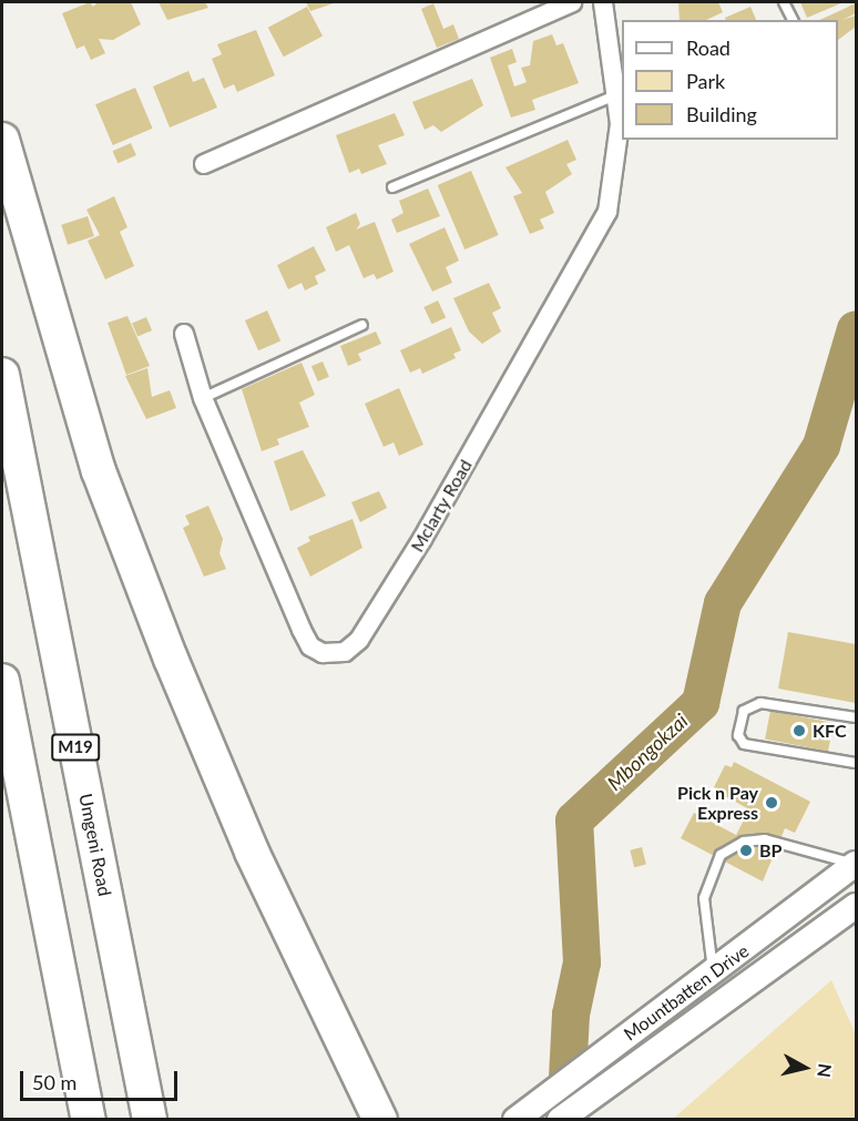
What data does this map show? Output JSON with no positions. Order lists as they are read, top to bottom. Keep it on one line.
{"streets":{"highway":["M19","Umgeni Road"],"main road":["Mountbatten Drive"],"street":["Mclarty Road"]},"water":["Mbongokzai"],"places":["KFC","Pick n Pay Express","BP"],"legend":["Road","Park","Building"],"scale_bar":"50 m","north":"right"}
